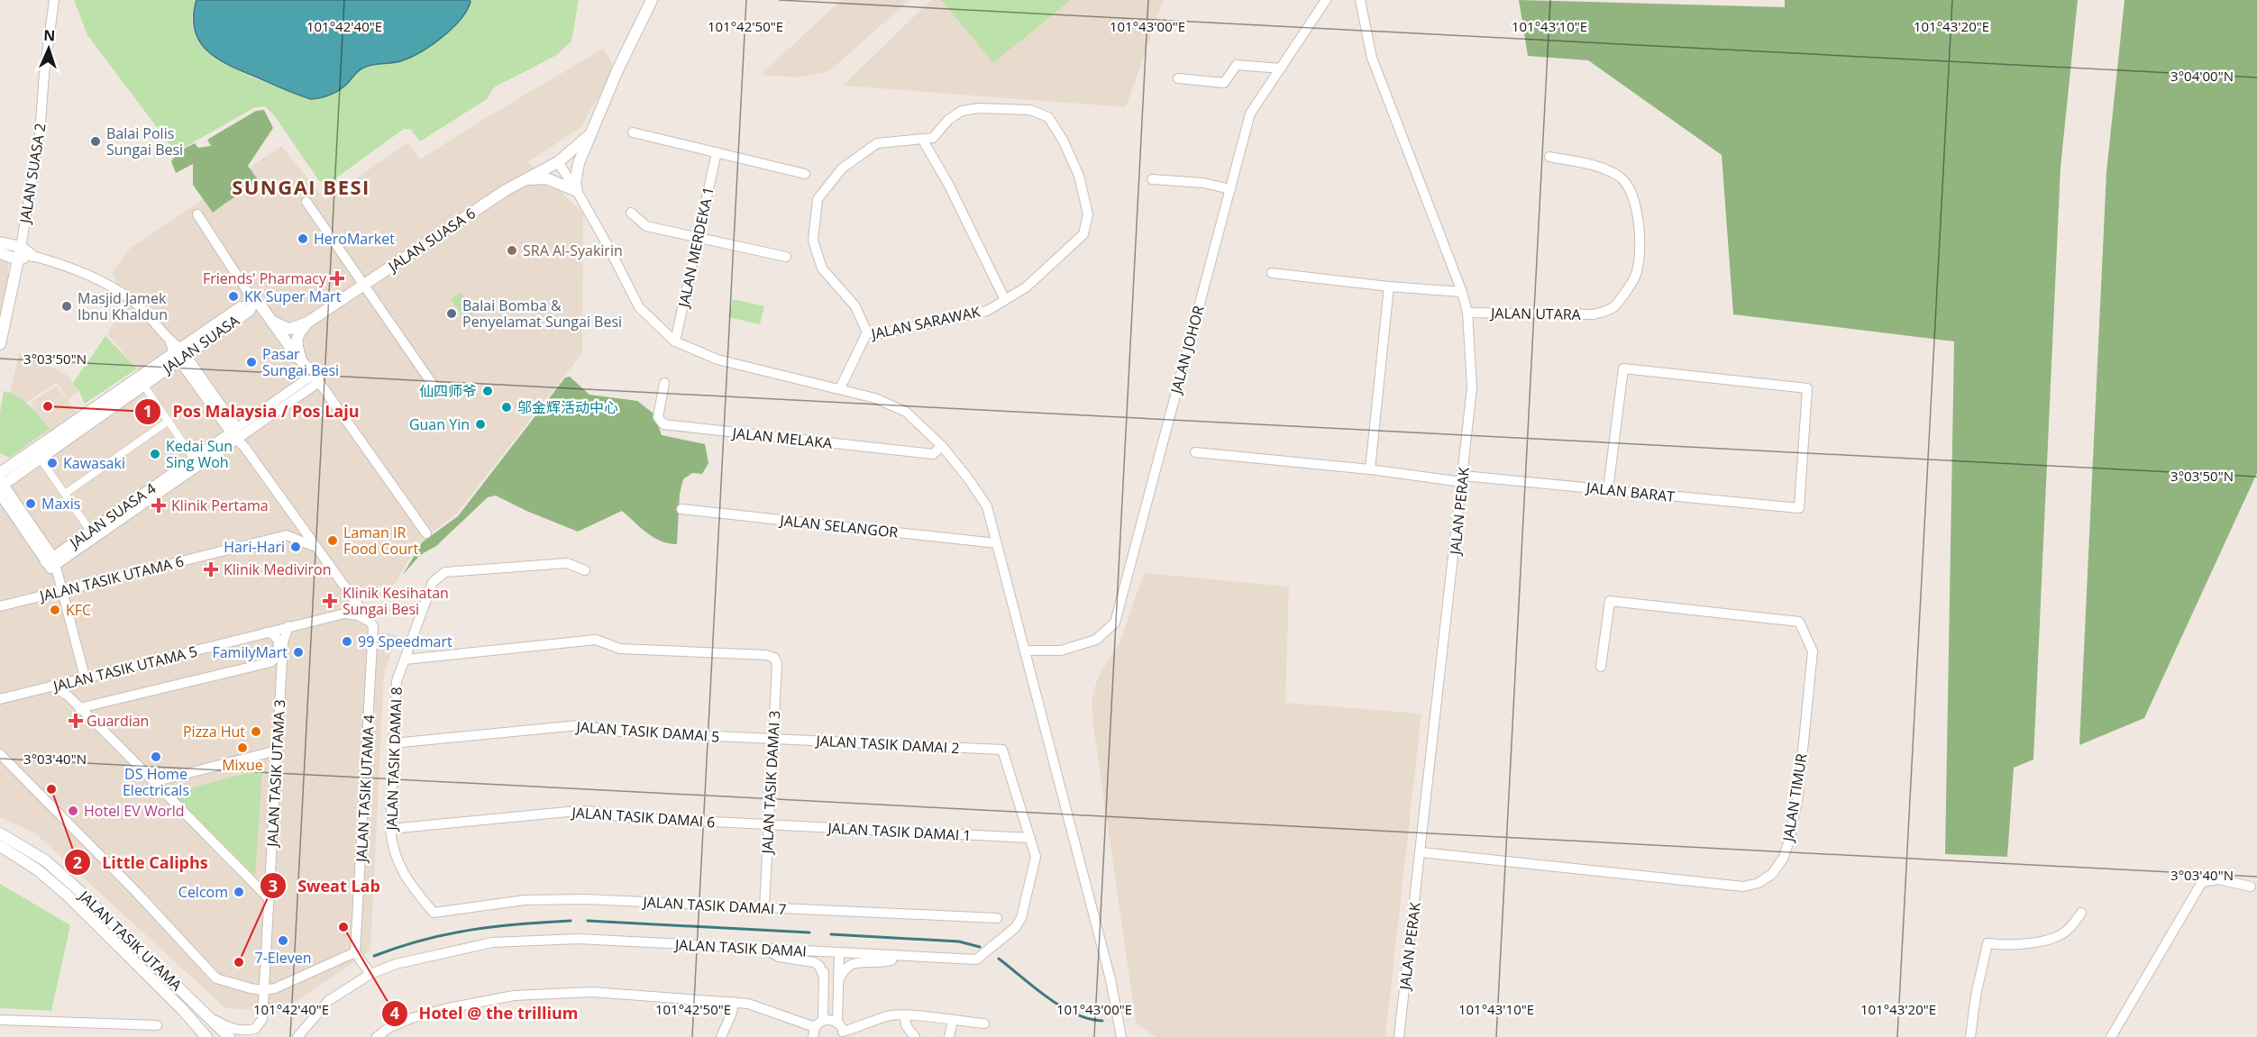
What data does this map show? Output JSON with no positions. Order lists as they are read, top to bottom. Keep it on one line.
{"streets":{"street":["JALAN SUASA 2","JALAN SUASA 6","JALAN MERDEKA 1","JALAN UTARA","JALAN SARAWAK","JALAN SUASA","JALAN JOHOR","JALAN MELAKA","JALAN BARAT","JALAN PERAK","JALAN SUASA 4","JALAN SELANGOR","JALAN TASIK UTAMA 6","JALAN TASIK UTAMA 5","JALAN TASIK DAMAI 5","JALAN TASIK DAMAI 2","JALAN TASIK DAMAI 8","JALAN TASIK UTAMA 3","JALAN TASIK DAMAI 3","JALAN TASIK UTAMA 4","JALAN TIMUR","JALAN TASIK DAMAI 6","JALAN TASIK DAMAI 1","JALAN TASIK DAMAI 7","JALAN TASIK UTAMA","JALAN TASIK DAMAI"]},"crossings":[["JALAN UTARA","JALAN PERAK"],["JALAN BARAT","JALAN PERAK"],["JALAN PERAK","JALAN TIMUR"],["JALAN TASIK UTAMA 5","JALAN TASIK UTAMA 3"],["JALAN TASIK UTAMA 5","JALAN TASIK UTAMA 4"],["JALAN TASIK DAMAI 5","JALAN TASIK DAMAI 2"],["JALAN TASIK DAMAI 5","JALAN TASIK DAMAI 8"],["JALAN TASIK DAMAI 5","JALAN TASIK DAMAI 3"],["JALAN TASIK DAMAI 2","JALAN TASIK DAMAI 3"],["JALAN TASIK DAMAI 2","JALAN TASIK DAMAI"],["JALAN TASIK DAMAI 8","JALAN TASIK DAMAI 3"],["JALAN TASIK DAMAI 8","JALAN TASIK DAMAI 6"],["JALAN TASIK DAMAI 8","JALAN TASIK DAMAI 7"],["JALAN TASIK UTAMA 3","JALAN TASIK UTAMA"],["JALAN TASIK DAMAI 3","JALAN TASIK DAMAI 6"],["JALAN TASIK DAMAI 3","JALAN TASIK DAMAI 1"],["JALAN TASIK DAMAI 3","JALAN TASIK DAMAI 7"],["JALAN TASIK UTAMA 4","JALAN TASIK DAMAI"],["JALAN TASIK DAMAI 6","JALAN TASIK DAMAI 1"],["JALAN TASIK DAMAI 1","JALAN TASIK DAMAI"]],"districts":["SUNGAI BESI"],"places":{"other":["Balai Polis Sungai Besi","HeroMarket","SRA Al-Syakirin","KK Super Mart","Masjid Jamek Ibnu Khaldun","Balai Bomba & Penyelamat Sungai Besi","Pasar Sungai Besi","仙四师爷","Pos Malaysia / Pos Laju","邬金辉活动中心","Guan Yin","Kedai Sun Sing Woh","Kawasaki","Maxis","Laman IR Food Court","Hari-Hari","KFC","99 Speedmart","FamilyMart","Pizza Hut","Mixue","DS Home Electricals","Little Caliphs","Hotel EV World","Celcom","Hotel @ the trillium","7-Eleven","Sweat Lab"],"health":["Friends' Pharmacy","Klinik Pertama","Klinik Mediviron","Klinik Kesihatan Sungai Besi","Guardian"]},"north":"top","coordinates":["101°42'40\"E","101°42'50\"E","101°43'00\"E","101°43'10\"E","101°43'20\"E","3°04'00\"N","3°03'50\"N","3°03'40\"N"]}
